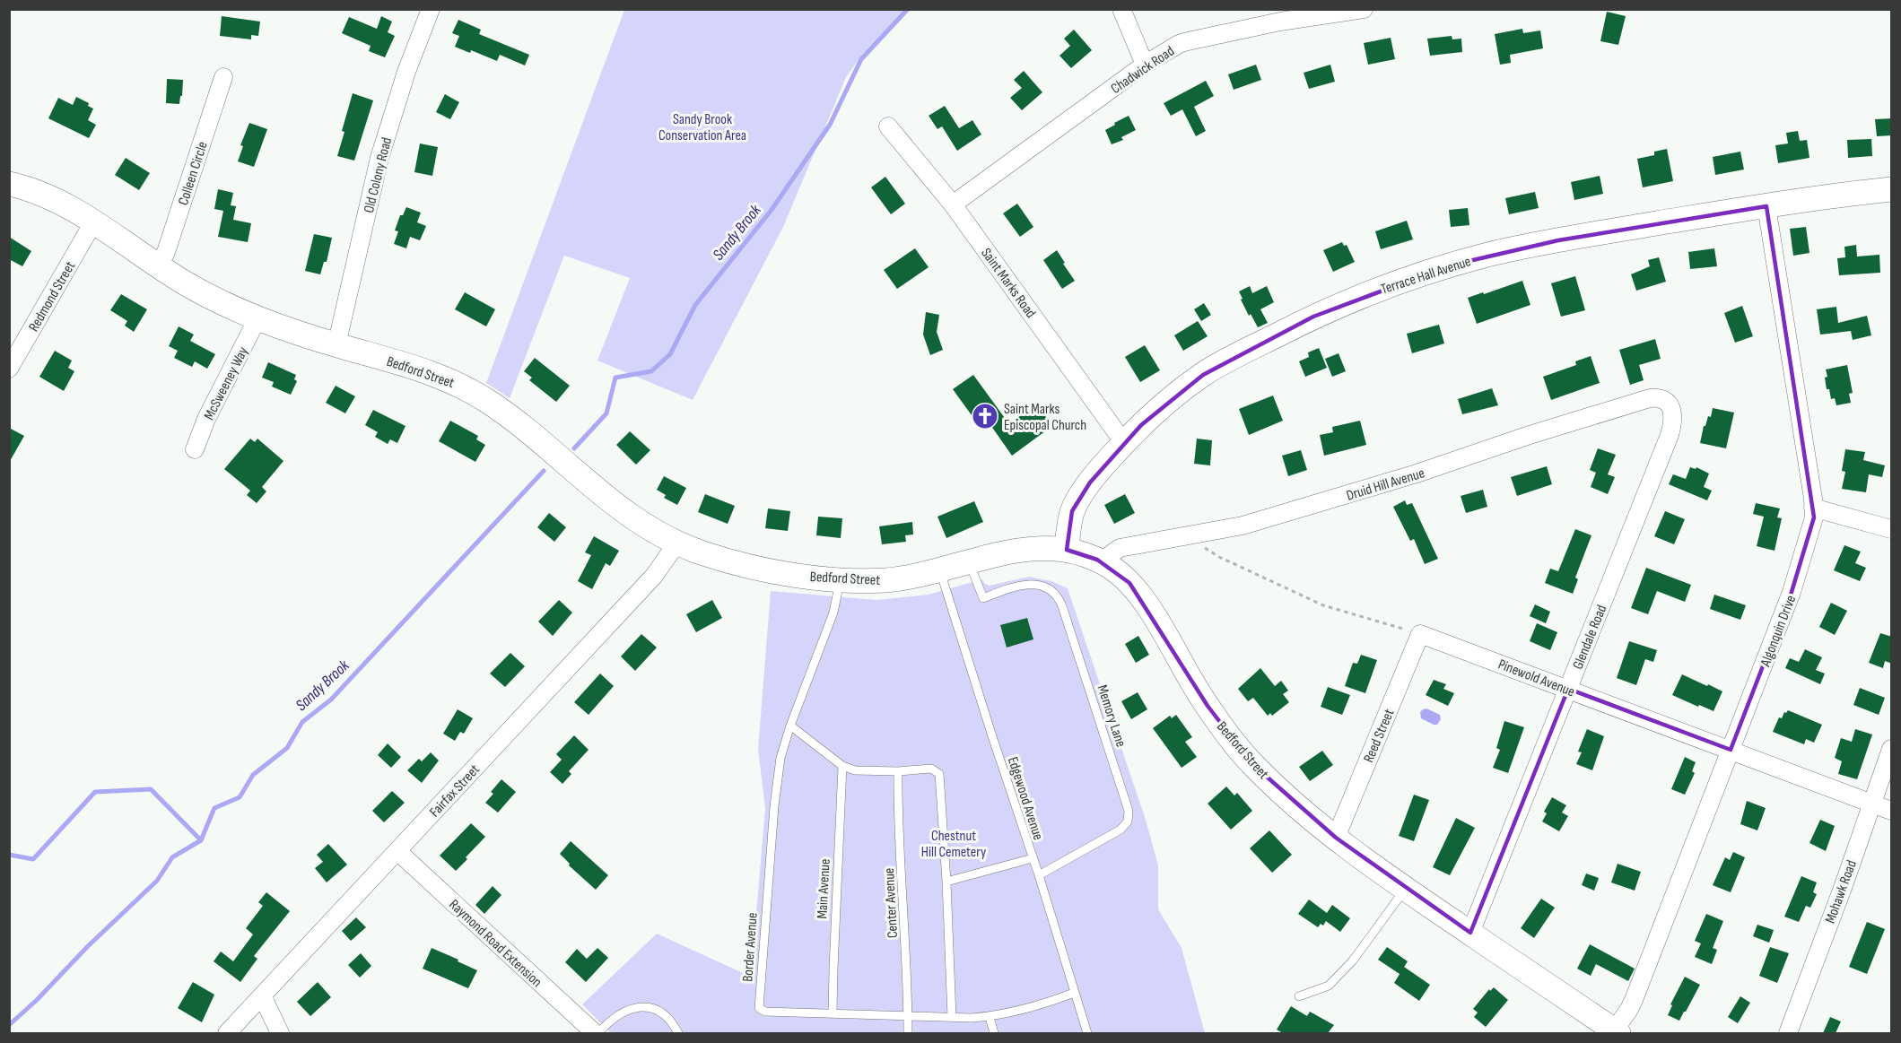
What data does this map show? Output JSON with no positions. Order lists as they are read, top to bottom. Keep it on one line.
{"streets":{"main road":["Terrace Hall Avenue","Bedford Street"],"street":["Chadwick Road","Colleen Circle","Old Colony Road","Saint Marks Road","Redmond Street","McSweeney Way","Druid Hill Avenue","Algonquin Drive","Glendale Road","Pinewold Avenue","Reed Street","Fairfax Street","Mohawk Road","Raymond Road Extension"],"lane":["Memory Lane","Edgewood Avenue","Main Avenue","Center Avenue","Border Avenue"]},"crossings":[["Chadwick Road","Saint Marks Road"],["Colleen Circle","Bedford Street"],["Old Colony Road","Bedford Street"],["Terrace Hall Avenue","Saint Marks Road"],["Terrace Hall Avenue","Bedford Street"],["Terrace Hall Avenue","Algonquin Drive"],["Redmond Street","Bedford Street"],["Bedford Street","McSweeney Way"],["Bedford Street","Druid Hill Avenue"],["Bedford Street","Algonquin Drive"],["Bedford Street","Glendale Road"],["Bedford Street","Memory Lane"],["Bedford Street","Reed Street"],["Bedford Street","Fairfax Street"],["Bedford Street","Edgewood Avenue"],["Bedford Street","Border Avenue"],["Druid Hill Avenue","Glendale Road"],["Algonquin Drive","Pinewold Avenue"],["Glendale Road","Pinewold Avenue"],["Pinewold Avenue","Reed Street"],["Pinewold Avenue","Mohawk Road"],["Memory Lane","Edgewood Avenue"],["Fairfax Street","Raymond Road Extension"],["Edgewood Avenue","Border Avenue"],["Main Avenue","Border Avenue"],["Center Avenue","Border Avenue"]],"water":["Sandy Brook"],"parks":["Sandy Brook Conservation Area","Chestnut Hill Cemetery"],"places":{"church":["Saint Marks Episcopal Church"]}}
